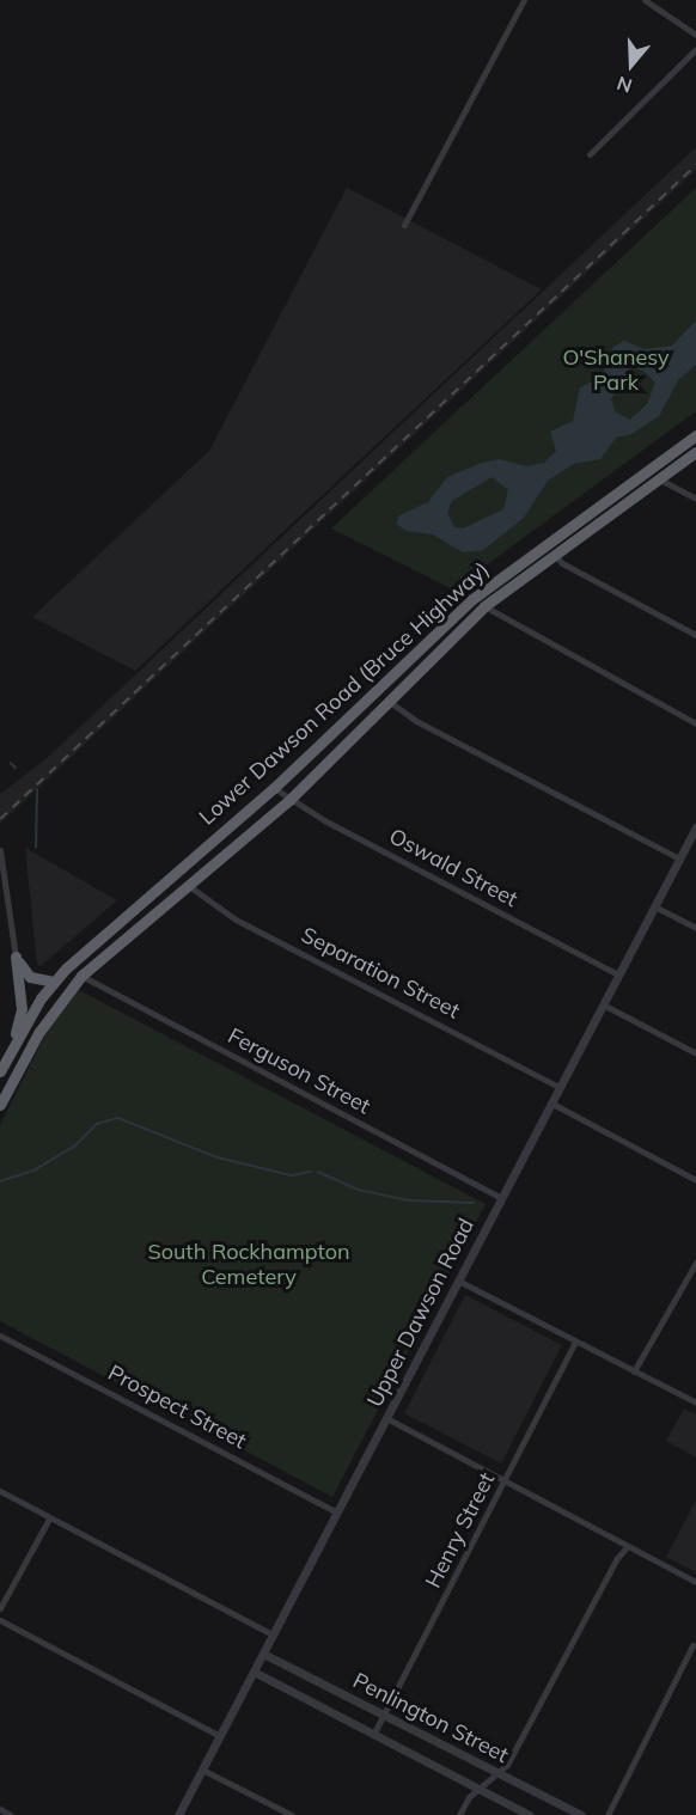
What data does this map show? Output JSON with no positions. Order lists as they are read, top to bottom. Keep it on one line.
{"streets":{"highway":["Lower Dawson Road (Bruce Highway)"],"street":["Oswald Street","Separation Street","Ferguson Street","Upper Dawson Road","Prospect Street","Henry Street","Penlington Street"]},"crossings":[["Lower Dawson Road (Bruce Highway)","Oswald Street"],["Lower Dawson Road (Bruce Highway)","Separation Street"],["Lower Dawson Road (Bruce Highway)","Ferguson Street"],["Oswald Street","Upper Dawson Road"],["Separation Street","Upper Dawson Road"],["Ferguson Street","Upper Dawson Road"],["Upper Dawson Road","Prospect Street"],["Upper Dawson Road","Penlington Street"],["Henry Street","Penlington Street"]],"parks":["O'Shanesy Park","South Rockhampton Cemetery"],"north":"bottom"}
